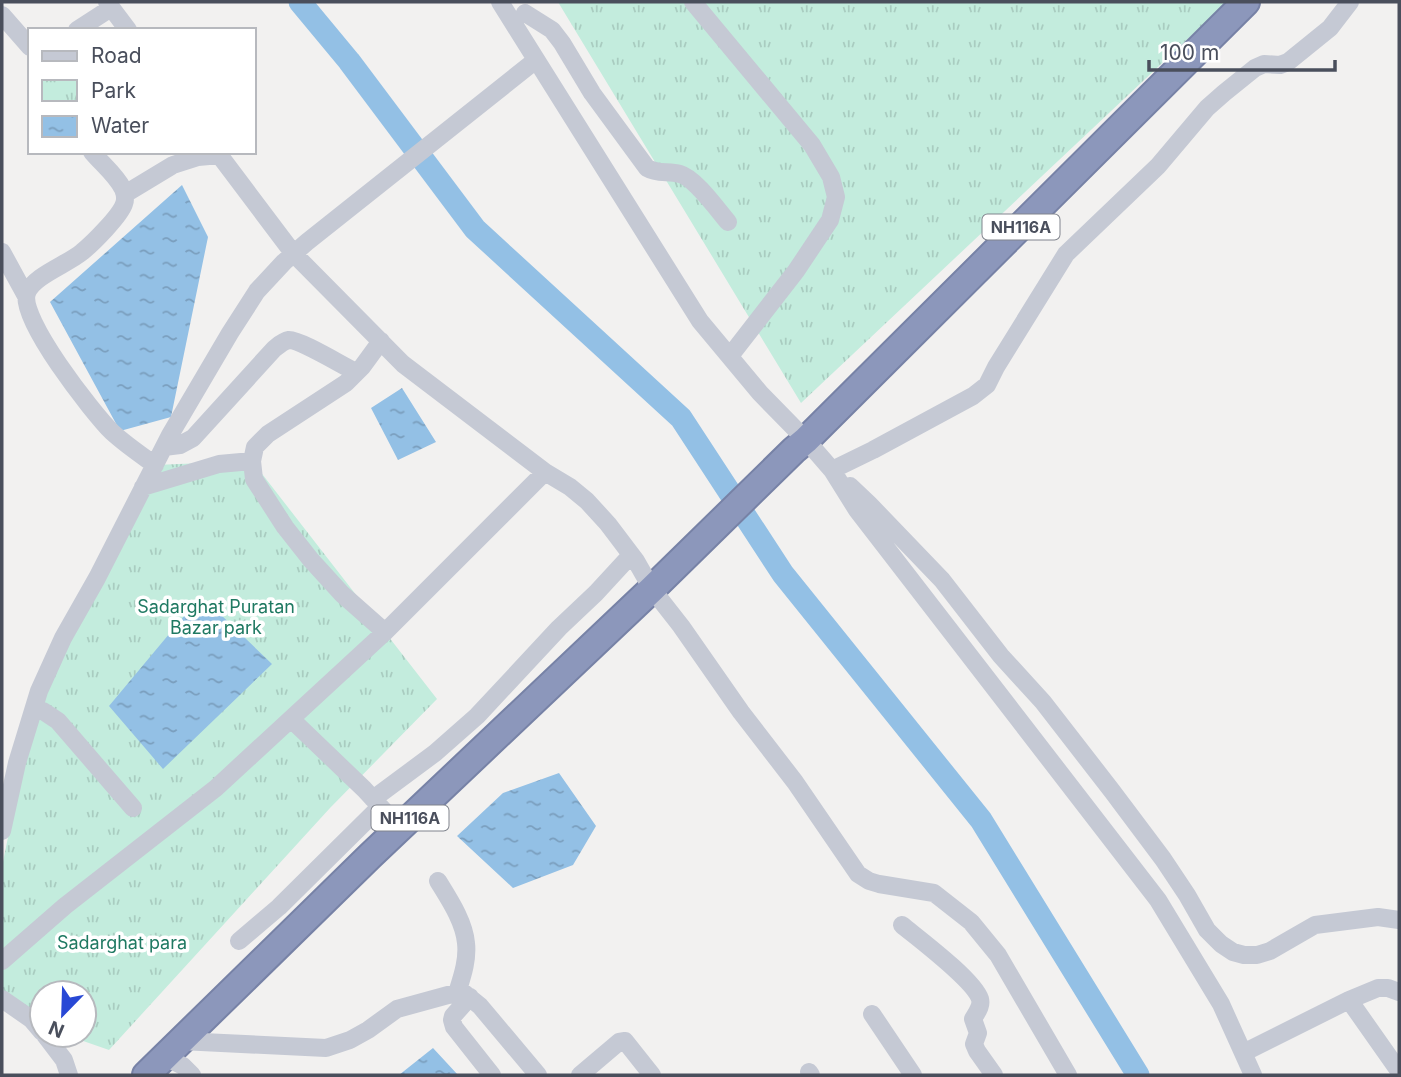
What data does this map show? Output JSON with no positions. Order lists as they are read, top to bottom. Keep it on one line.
{"streets":{"highway":["NH116A"]},"parks":["Sadarghat Puratan Bazar park","Sadarghat para"],"legend":["Road","Park","Water"],"scale_bar":"100 m","north":"bottom left"}
